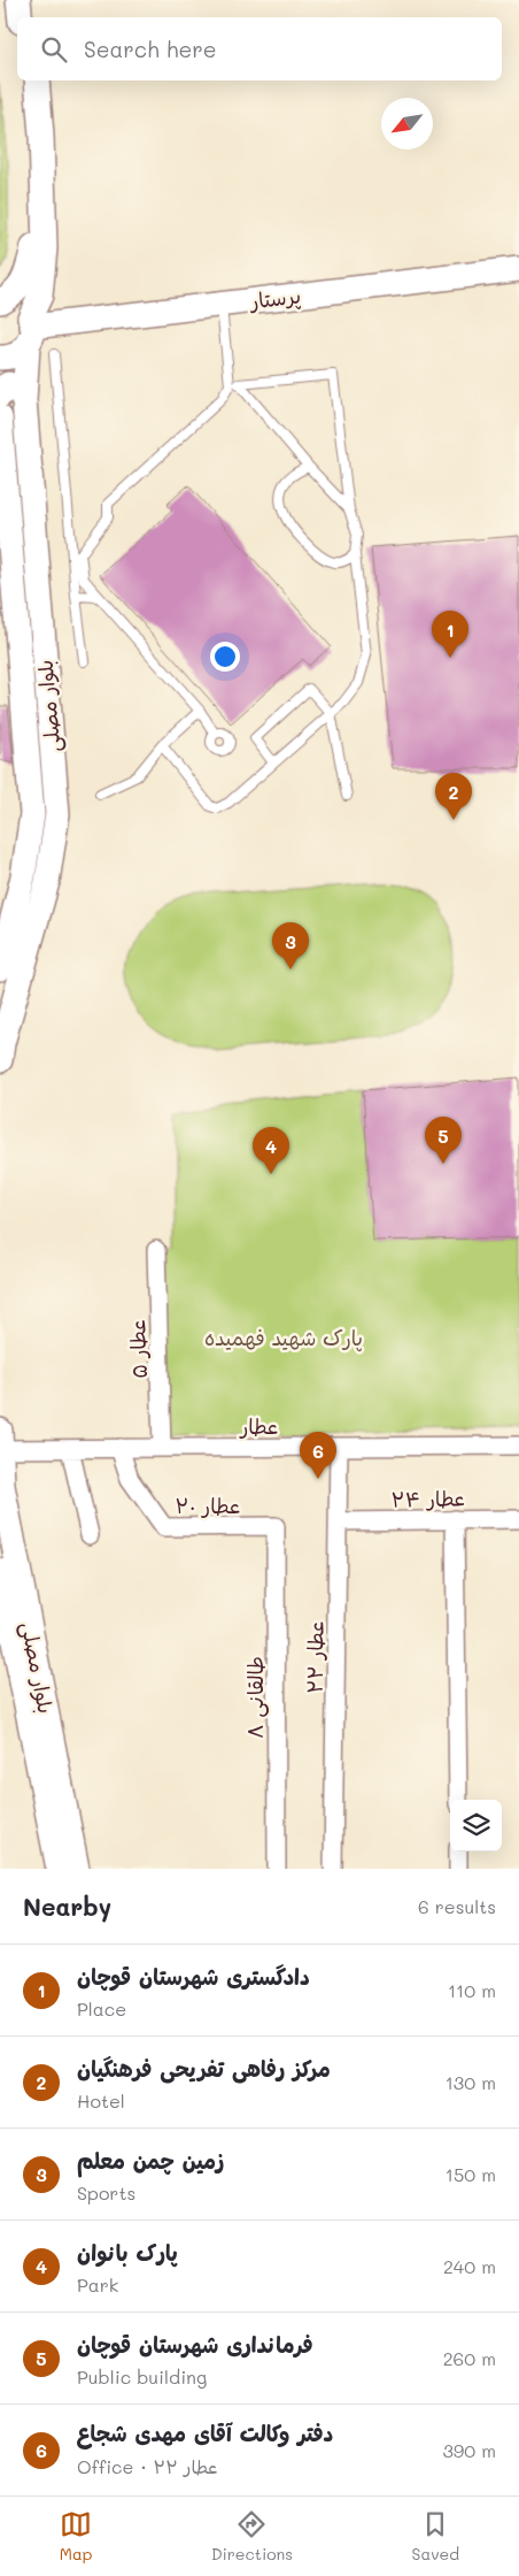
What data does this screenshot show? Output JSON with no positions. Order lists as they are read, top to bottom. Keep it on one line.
{"streets":{"street":["پرستار","بلوار مصلی","عطار ۵","عطار","عطار ۲۴","عطار ۲۰","عطار ۲۲","طالقانی ۸"]},"crossings":[["پرستار","بلوار مصلی"],["بلوار مصلی","عطار"],["عطار ۵","عطار"],["عطار","عطار ۲۰"],["عطار","عطار ۲۲"],["عطار ۲۴","عطار ۲۲"],["عطار ۲۰","طالقانی ۸"]],"parks":["پارک شهید فهمیده"],"north":"bottom left","page":{"search":"Search here","pins":["1","2","3","5","4","6"],"heading":["Nearby","6 results"],"list":[{"mark":"1","name":"دادگستری شهرستان قوچان","note":"Place","value":"110 m"},{"mark":"2","name":"مرکز رفاهی تفریحی فرهنگیان","note":"Hotel","value":"130 m"},{"mark":"3","name":"زمین چمن معلم","note":"Sports","value":"150 m"},{"mark":"4","name":"پارک بانوان","note":"Park","value":"240 m"},{"mark":"5","name":"فرمانداری شهرستان قوچان","note":"Public building","value":"260 m"},{"mark":"6","name":"دفتر وکالت آقای مهدی شجاع","note":"Office · عطار ۲۲","value":"390 m"}],"nav":["Map","Directions","Saved"]}}
